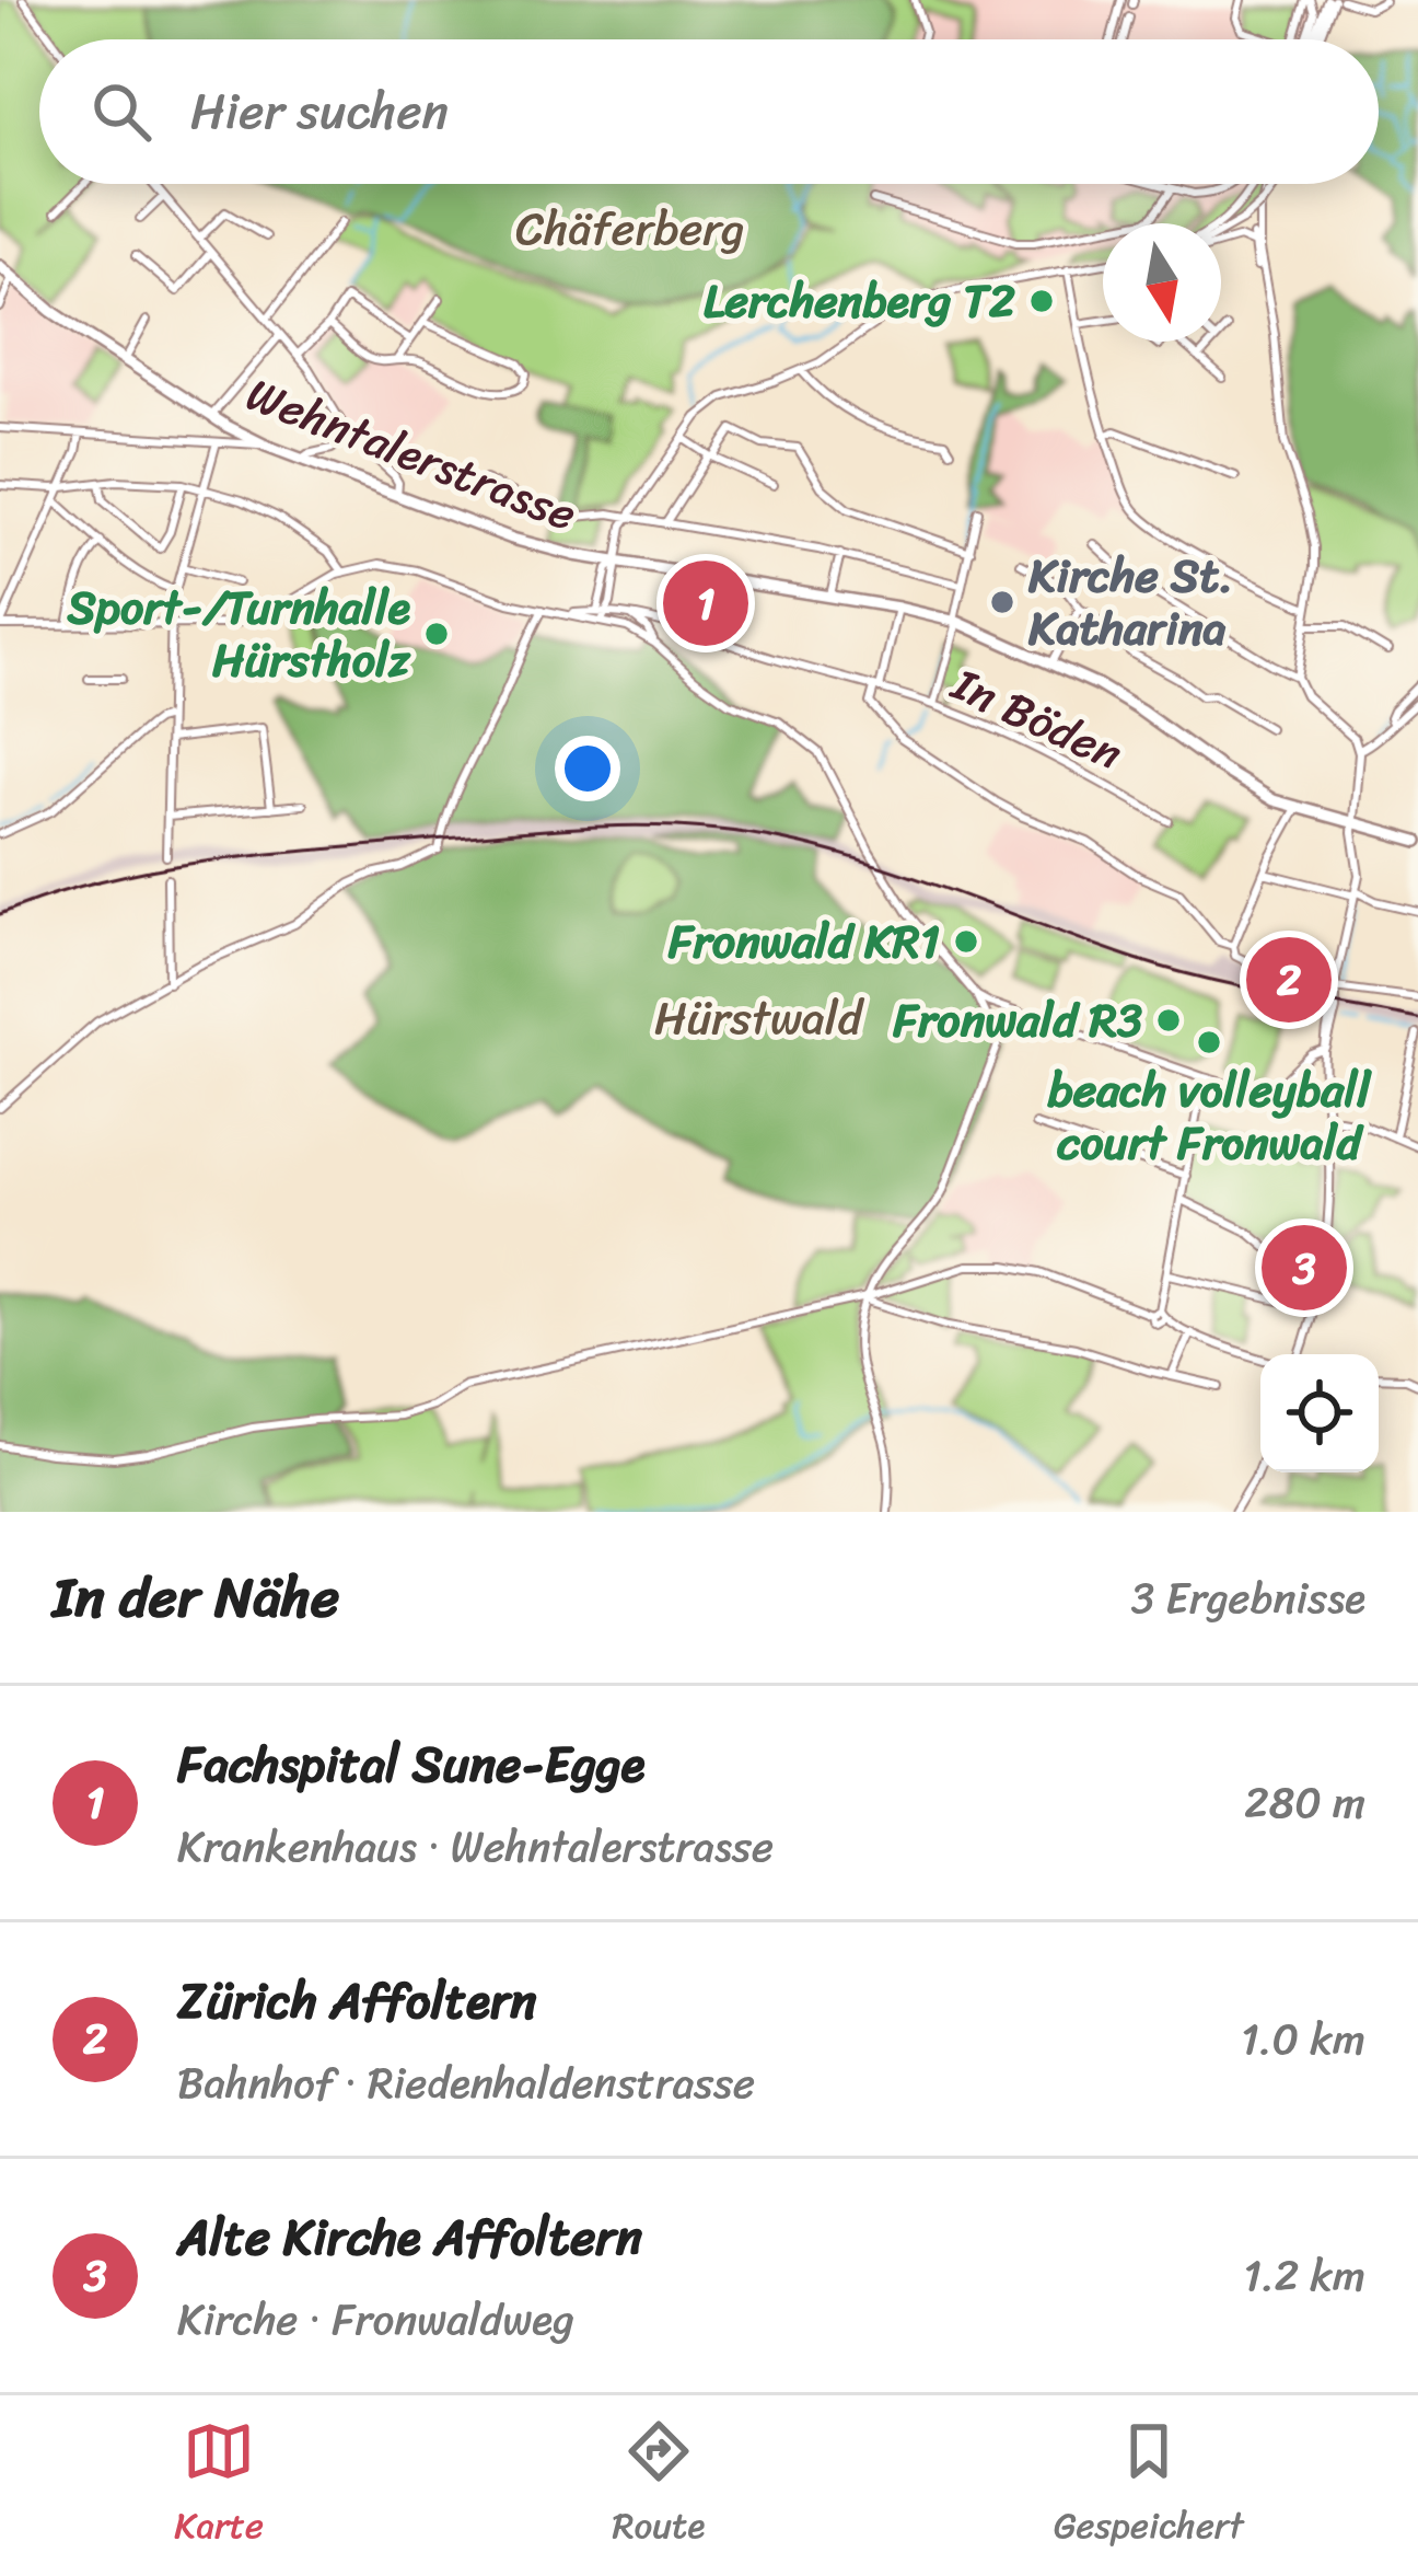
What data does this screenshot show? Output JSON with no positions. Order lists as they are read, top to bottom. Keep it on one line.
{"streets":{"main road":["Wehntalerstrasse"],"street":["In Böden"]},"parks":["Chäferberg","Hürstwald"],"places":["Lerchenberg T2","Kirche St. Katharina","Sport-/Turnhalle Hürstholz","Fronwald KR1","Fronwald R3","beach volleyball court Fronwald"],"north":"bottom","page":{"search":"Hier suchen","pins":["1","2","3"],"heading":["In der Nähe","3 Ergebnisse"],"list":[{"mark":"1","name":"Fachspital Sune-Egge","note":"Krankenhaus · Wehntalerstrasse","value":"280 m"},{"mark":"2","name":"Zürich Affoltern","note":"Bahnhof · Riedenhaldenstrasse","value":"1.0 km"},{"mark":"3","name":"Alte Kirche Affoltern","note":"Kirche · Fronwaldweg","value":"1.2 km"}],"nav":["Karte","Route","Gespeichert"]}}
